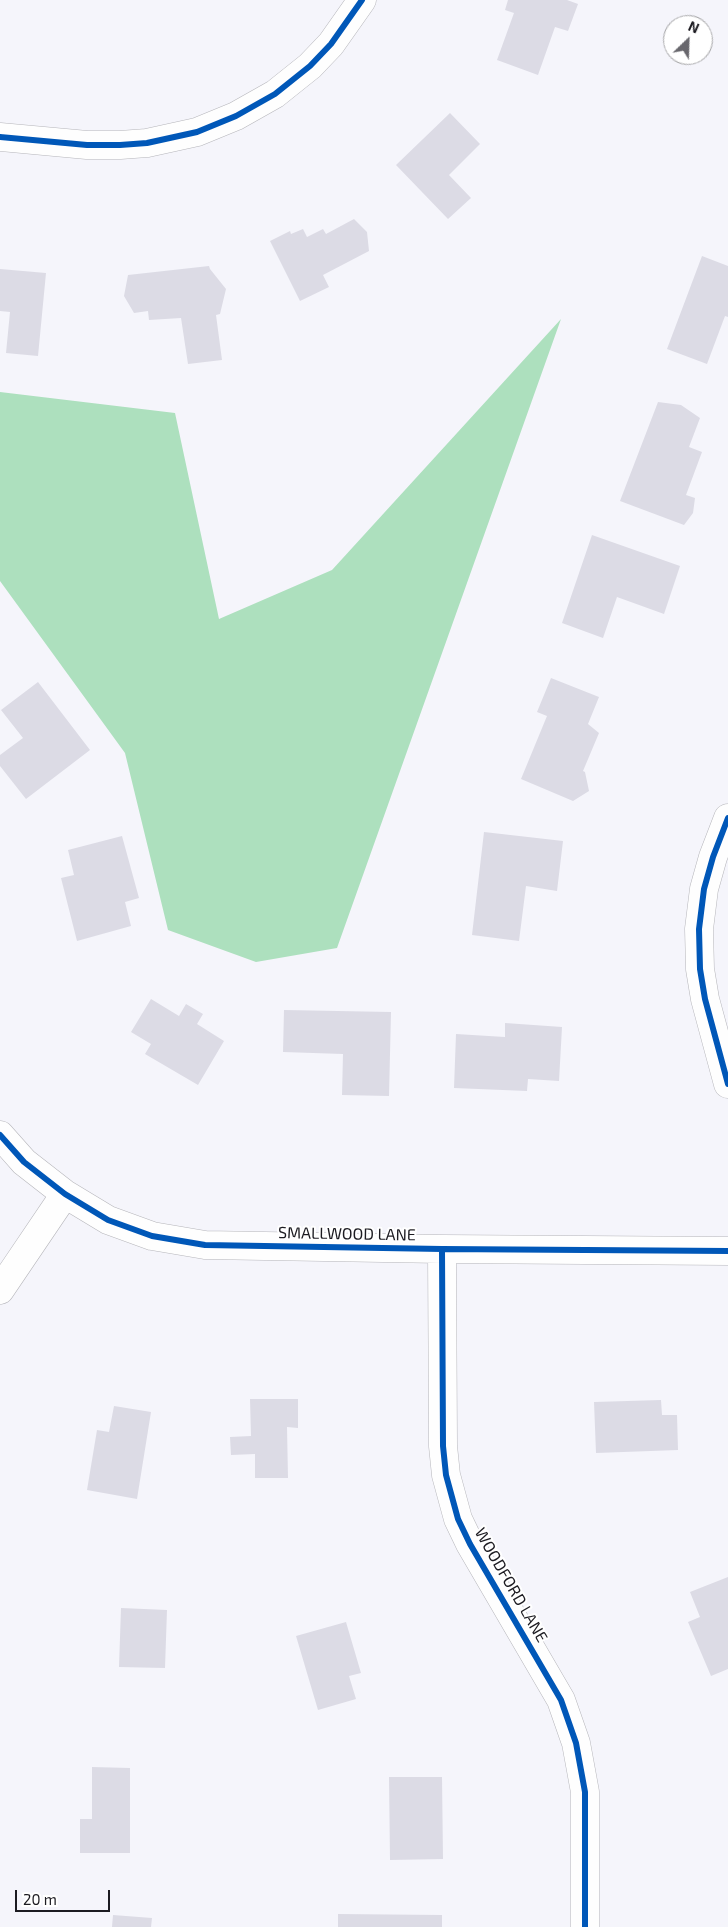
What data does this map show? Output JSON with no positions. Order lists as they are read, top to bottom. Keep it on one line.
{"streets":{"street":["SMALLWOOD LANE","WOODFORD LANE"]},"crossings":[["SMALLWOOD LANE","WOODFORD LANE"]],"scale_bar":"20 m","north":"top right"}
